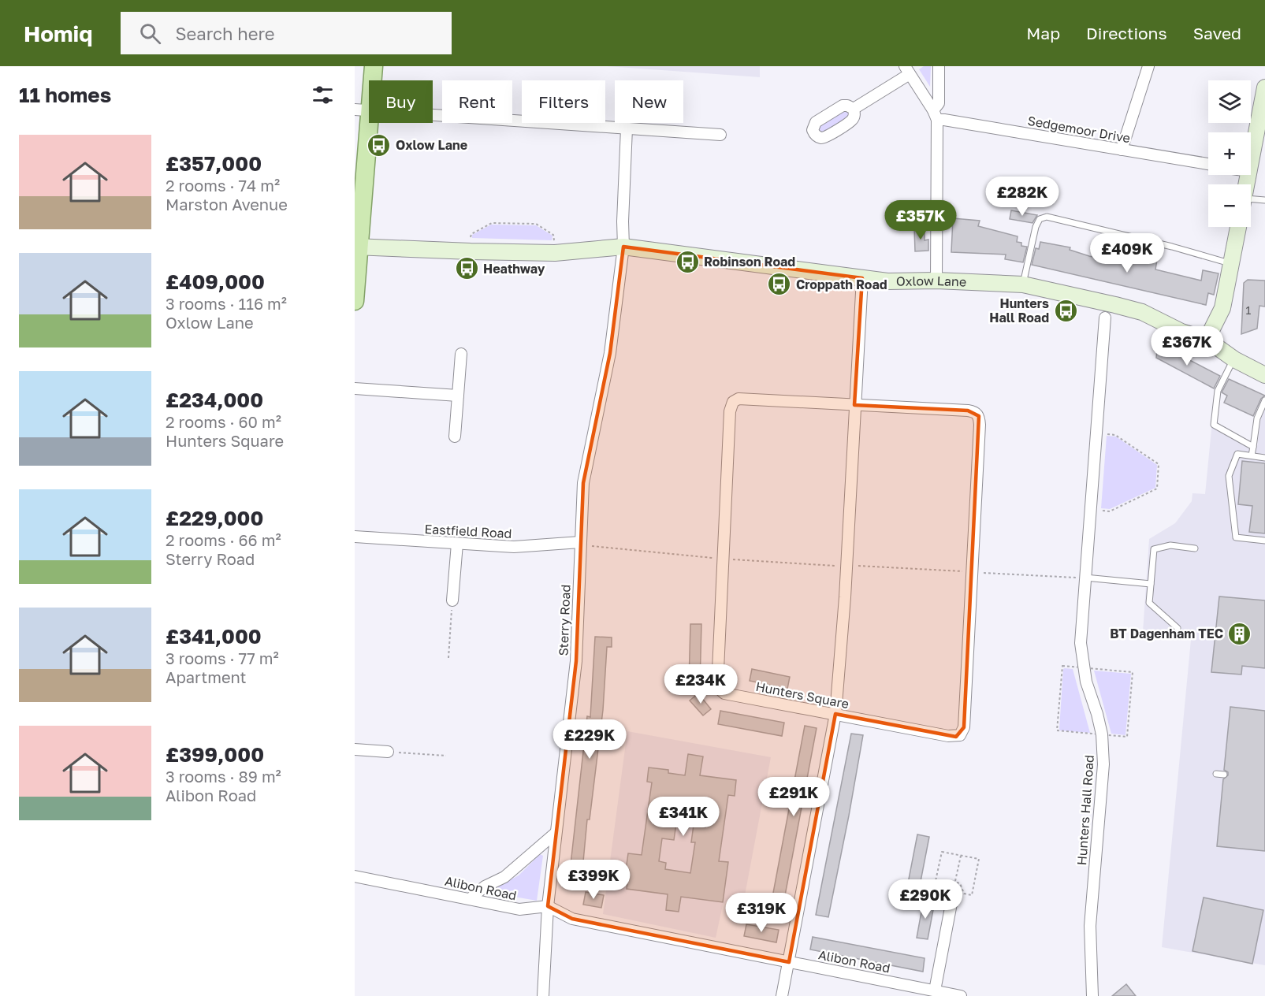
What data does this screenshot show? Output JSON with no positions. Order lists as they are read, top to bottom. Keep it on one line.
{"streets":{"street":["Sedgemoor Drive","Oxlow Lane","Eastfield Road","Sterry Road","Hunters Square","Hunters Hall Road","Alibon Road"]},"crossings":[["Oxlow Lane","Sterry Road"],["Eastfield Road","Sterry Road"],["Sterry Road","Alibon Road"]],"places":{"bus stop":["Oxlow Lane","Robinson Road","Heathway","Croppath Road","Hunters Hall Road"],"building":["BT Dagenham TEC"]},"house_numbers":["1"],"page":{"header":"Homiq","search":"Search here","nav":["Map","Directions","Saved"],"heading":"11 homes","map_buttons":["+","−"],"chip":["Buy","Rent","Filters","New"],"list":[{"name":"£357,000","note":"2 rooms · 74 m² · Marston Avenue"},{"name":"£409,000","note":"3 rooms · 116 m² · Oxlow Lane"},{"name":"£234,000","note":"2 rooms · 60 m² · Hunters Square"},{"name":"£229,000","note":"2 rooms · 66 m² · Sterry Road"},{"name":"£341,000","note":"3 rooms · 77 m² · Apartment"},{"name":"£399,000","note":"3 rooms · 89 m² · Alibon Road"}],"price":["£282K","£357K","£409K","£367K","£234K","£229K","£291K","£341K","£399K","£290K","£319K"]}}
